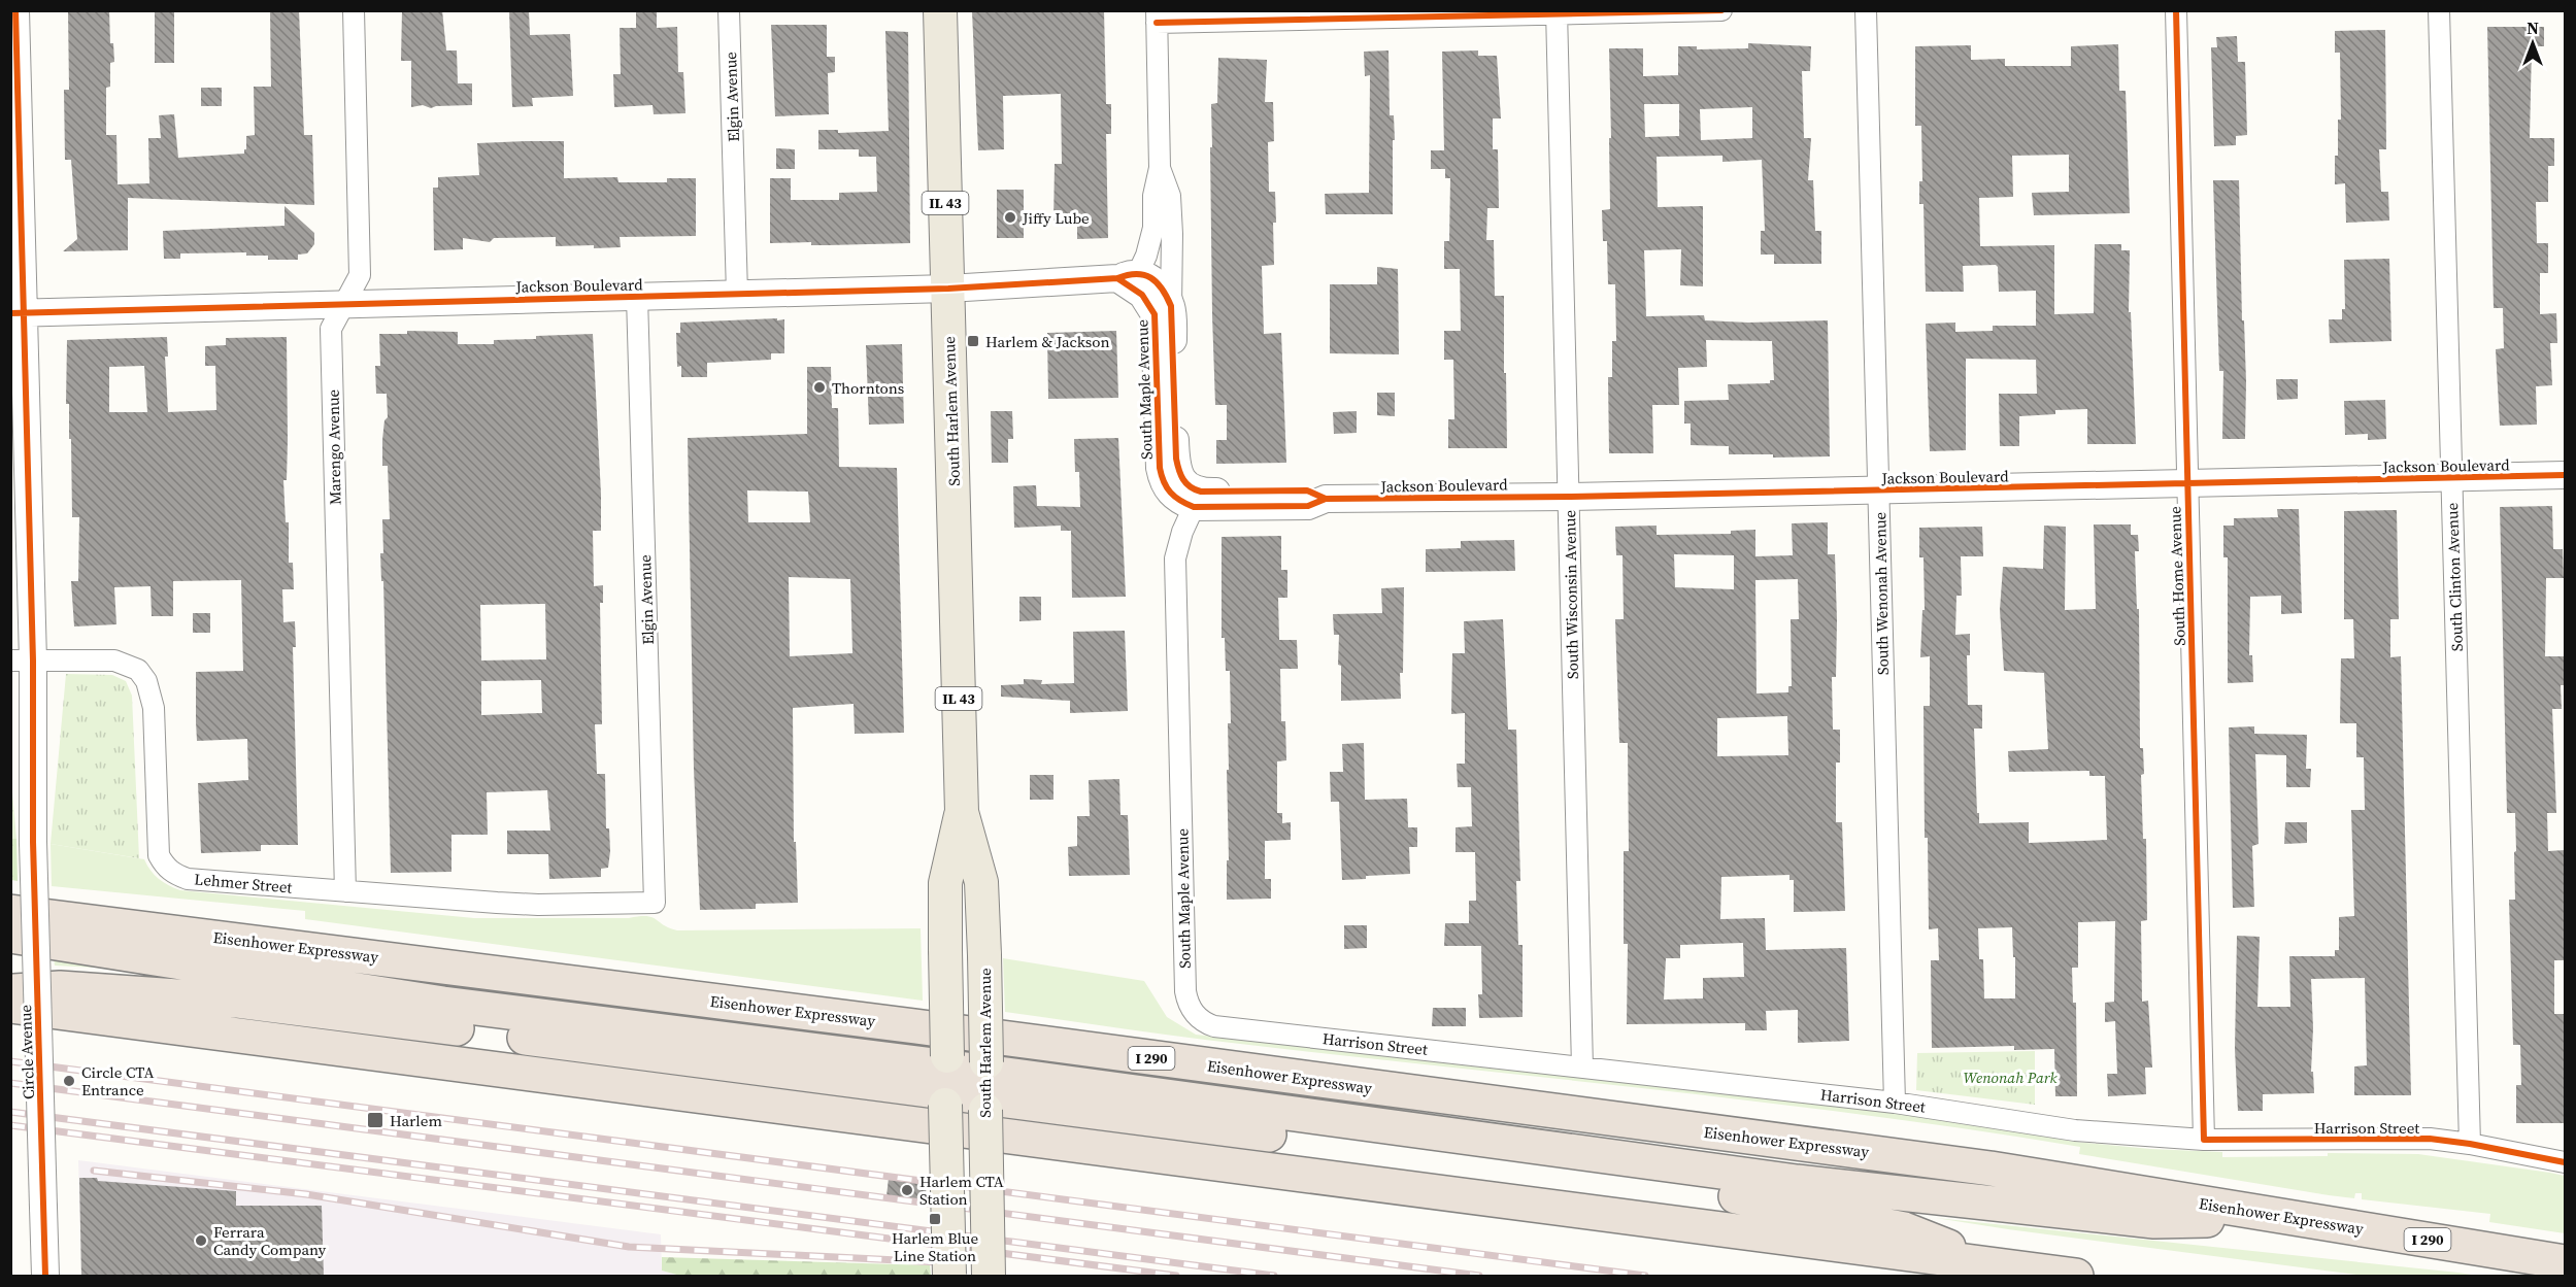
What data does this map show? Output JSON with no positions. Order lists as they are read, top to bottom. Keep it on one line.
{"streets":{"highway":["Eisenhower Expressway","I 290"],"main road":["IL 43","South Harlem Avenue"],"street":["Elgin Avenue","Jackson Boulevard","South Maple Avenue","Marengo Avenue","South Home Avenue","South Clinton Avenue","South Wenonah Avenue","South Wisconsin Avenue","Lehmer Street","Harrison Street","Circle Avenue"]},"crossings":[["Elgin Avenue","Jackson Boulevard"],["Elgin Avenue","Lehmer Street"],["Jackson Boulevard","South Maple Avenue"],["Jackson Boulevard","South Harlem Avenue"],["Jackson Boulevard","Marengo Avenue"],["Jackson Boulevard","South Home Avenue"],["Jackson Boulevard","South Clinton Avenue"],["Jackson Boulevard","South Wenonah Avenue"],["Jackson Boulevard","South Wisconsin Avenue"],["Jackson Boulevard","Circle Avenue"],["South Maple Avenue","Harrison Street"],["Marengo Avenue","Lehmer Street"],["South Home Avenue","Harrison Street"],["South Clinton Avenue","Harrison Street"],["South Wenonah Avenue","Harrison Street"],["South Wisconsin Avenue","Harrison Street"],["Lehmer Street","Circle Avenue"]],"parks":["Wenonah Park"],"places":{"other":["Jiffy Lube","Thorntons","Circle CTA Entrance","Harlem CTA Station","Ferrara Candy Company"],"transit":["Harlem & Jackson","Harlem","Harlem Blue Line Station"]},"north":"top"}
